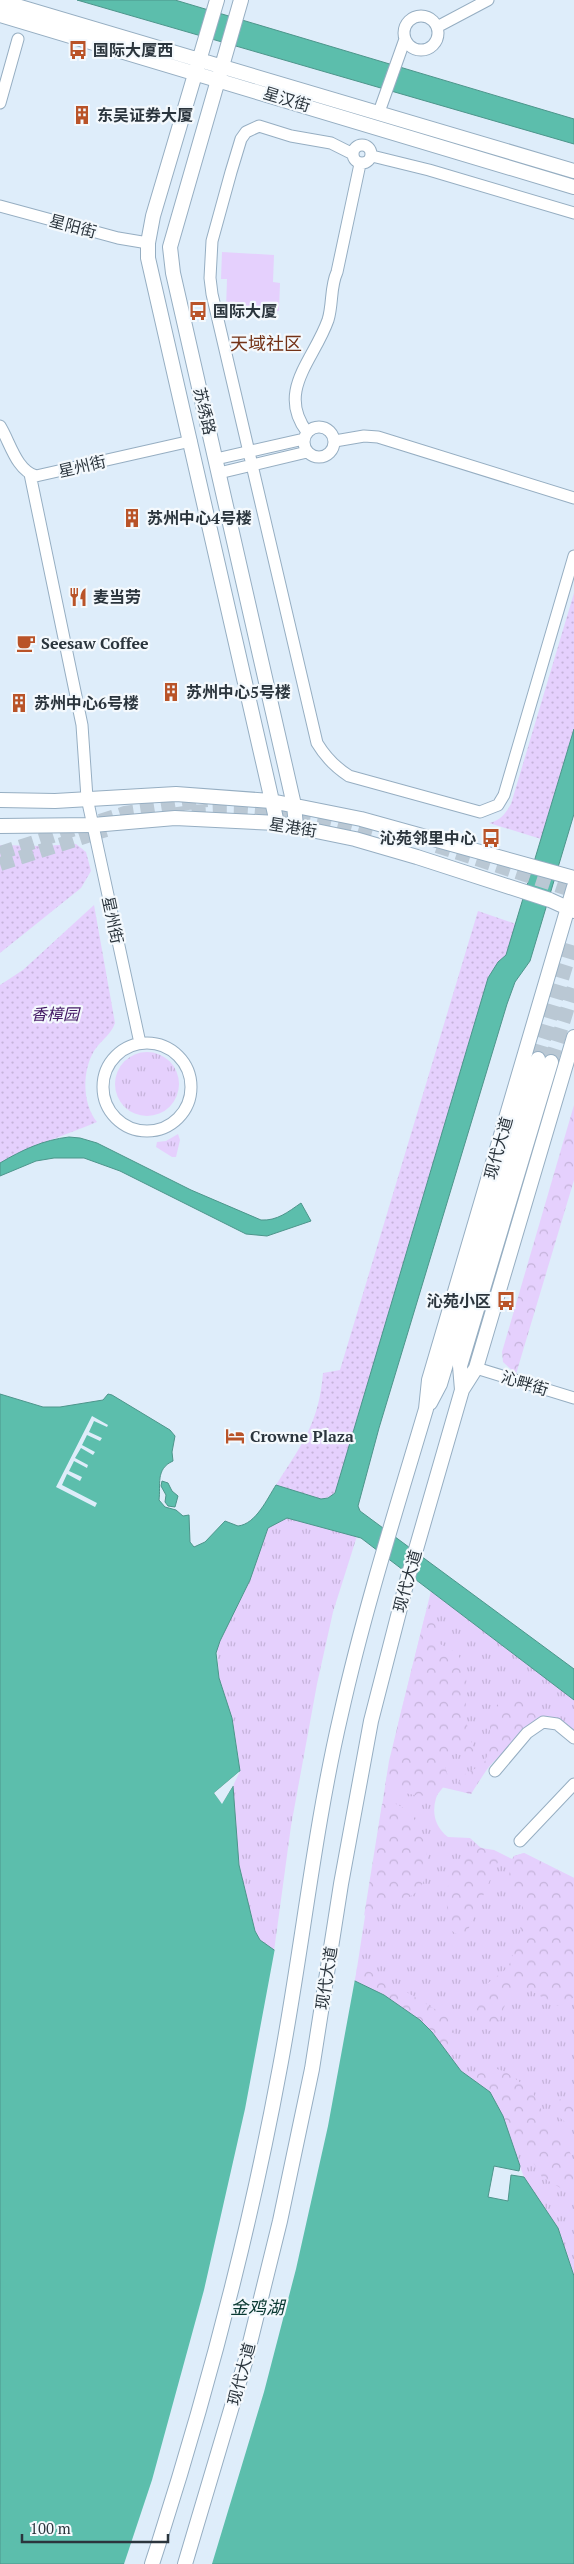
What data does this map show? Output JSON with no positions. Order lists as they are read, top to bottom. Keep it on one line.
{"streets":{"main road":["星汉街","苏绣路","星港街","现代大道"],"street":["星阳街","星州街","沁畔街"]},"crossings":[["星汉街","苏绣路"],["星阳街","苏绣路"],["苏绣路","星州街"],["苏绣路","星港街"],["星州街","星港街"],["星港街","现代大道"],["现代大道","沁畔街"]],"districts":["天域社区"],"water":["金鸡湖"],"parks":["香樟园"],"places":{"bus stop":["国际大厦西","国际大厦","沁苑邻里中心","沁苑小区"],"building":["东吴证券大厦","苏州中心4号楼","苏州中心5号楼","苏州中心6号楼"],"restaurant":["麦当劳"],"cafe":["Seesaw Coffee"],"hotel":["Crowne Plaza"]},"scale_bar":"100 m"}
